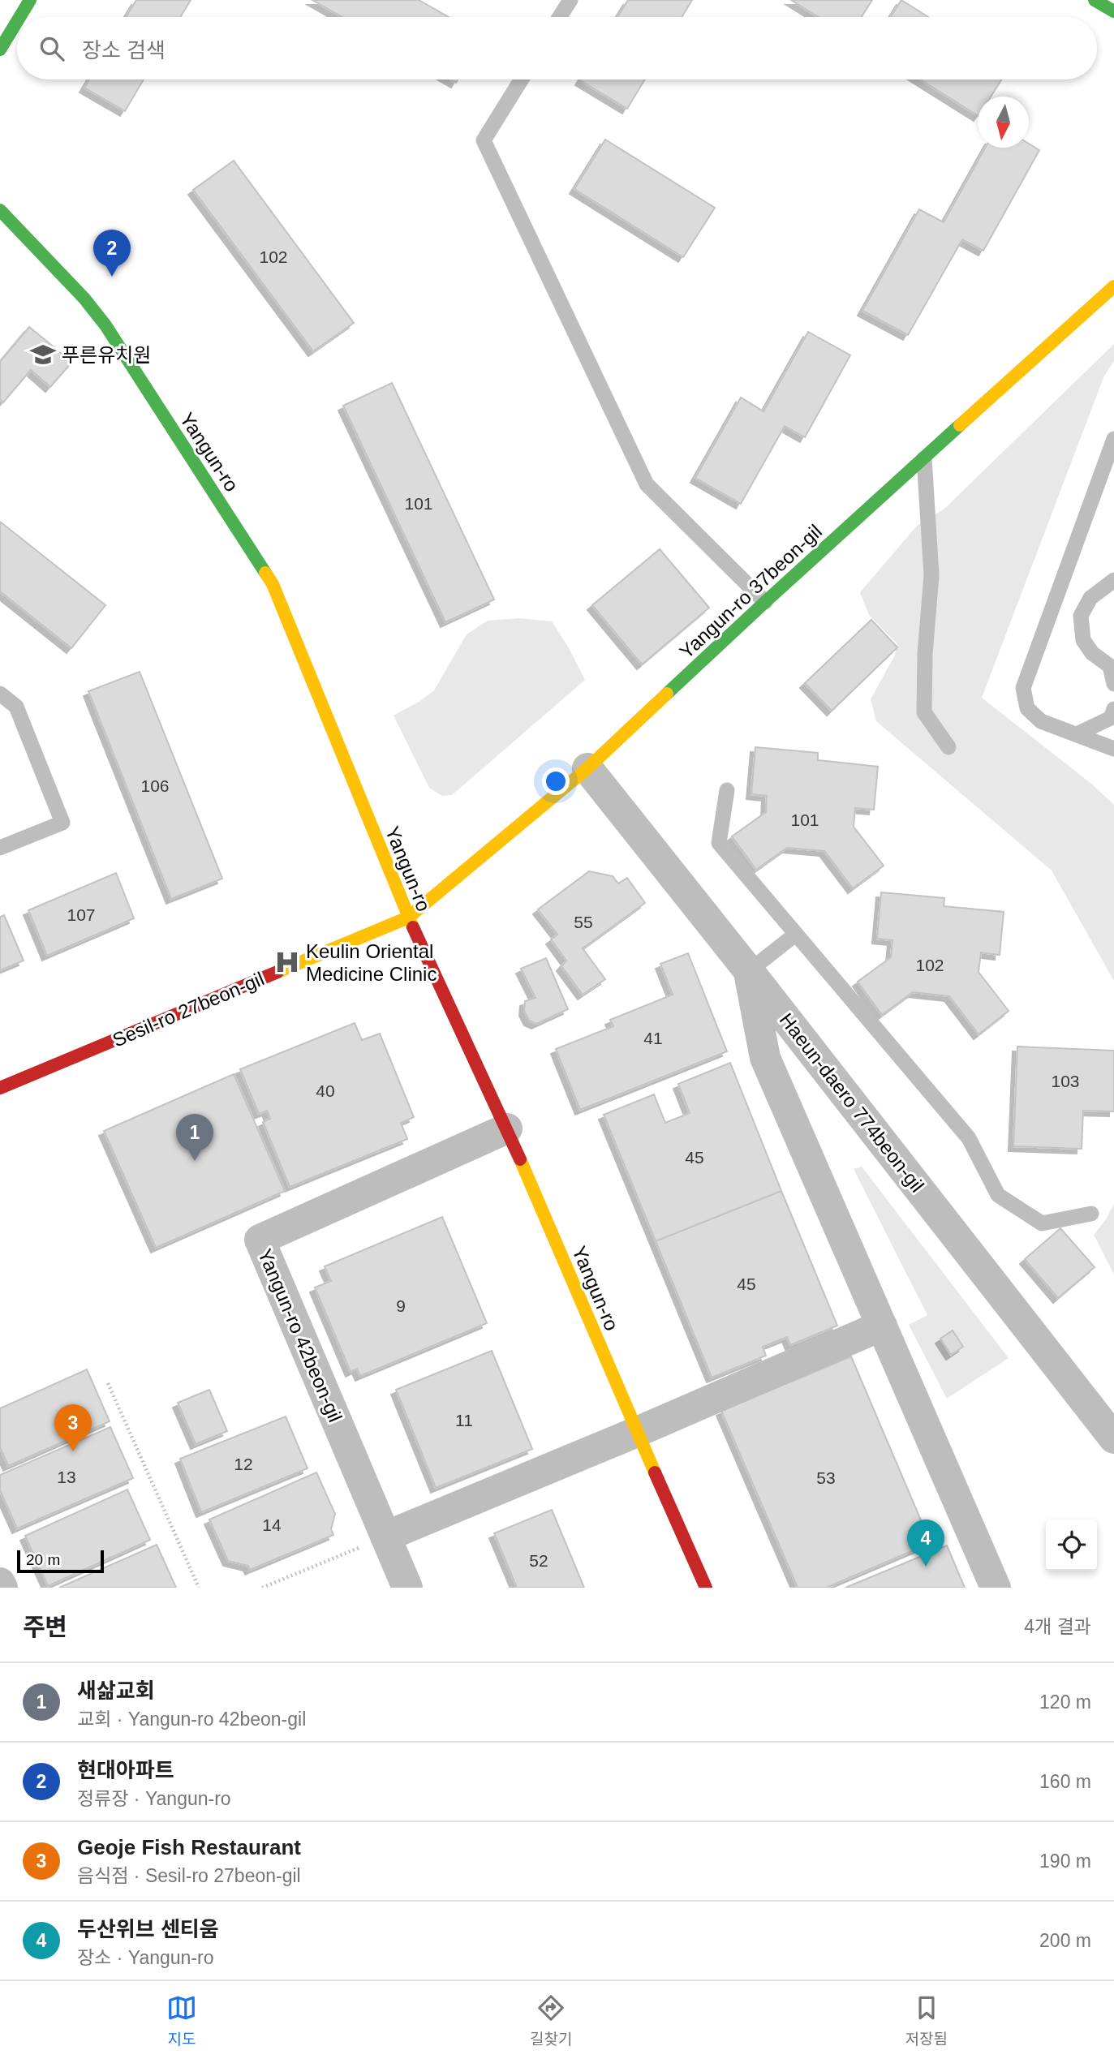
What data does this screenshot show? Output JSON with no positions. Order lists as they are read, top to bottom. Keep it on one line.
{"streets":{"main road":["Yangun-ro","Yangun-ro 37beon-gil","Sesil-ro 27beon-gil"],"street":["Haeun-daero 774beon-gil","Yangun-ro 42beon-gil"]},"crossings":[["Yangun-ro","Yangun-ro 37beon-gil"],["Yangun-ro","Sesil-ro 27beon-gil"],["Yangun-ro","Yangun-ro 42beon-gil"],["Yangun-ro 37beon-gil","Sesil-ro 27beon-gil"],["Yangun-ro 37beon-gil","Haeun-daero 774beon-gil"]],"places":{"school or university":["푸른유치원"],"hospital":["Keulin Oriental Medicine Clinic"]},"house_numbers":["102","101","106","101","107","55","102","41","103","40","45","45","9","11","12","13","53","14","52"],"scale_bar":"20 m","north":"bottom","page":{"search":"장소 검색","pins":["2","1","3","4"],"scale":"20 m","heading":["주변","4개 결과"],"list":[{"mark":"1","name":"새삶교회","note":"교회 · Yangun-ro 42beon-gil","value":"120 m"},{"mark":"2","name":"현대아파트","note":"정류장 · Yangun-ro","value":"160 m"},{"mark":"3","name":"Geoje Fish Restaurant","note":"음식점 · Sesil-ro 27beon-gil","value":"190 m"},{"mark":"4","name":"두산위브 센티움","note":"장소 · Yangun-ro","value":"200 m"}],"nav":["지도","길찾기","저장됨"]}}
